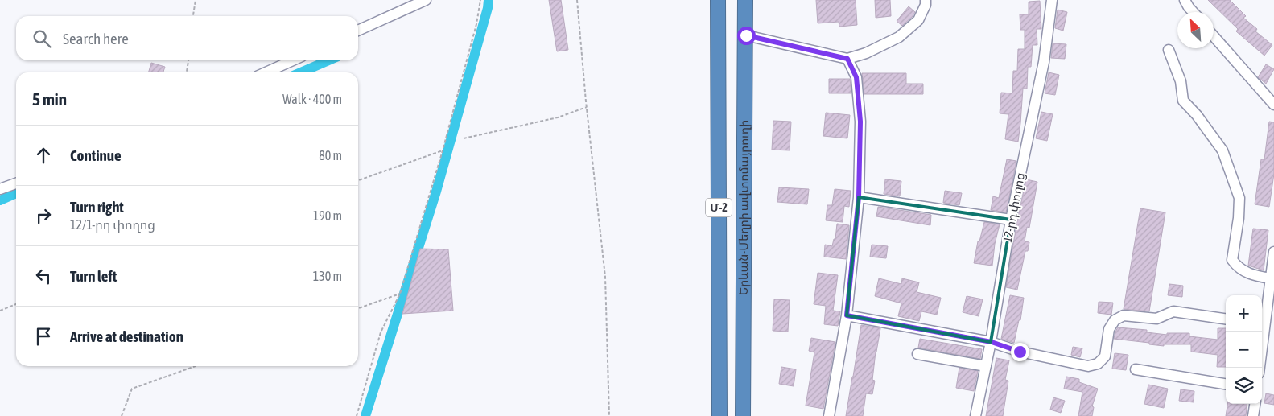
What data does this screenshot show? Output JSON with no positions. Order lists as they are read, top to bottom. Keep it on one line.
{"streets":{"highway":["Մ-2","Երևան-Մեղրի ավտոմայրուղի"],"street":["12-րդ փողոց"]},"north":"top left","page":{"search":"Search here","heading":["5 min","Walk · 400 m"],"list":[["Continue","80 m"],["Turn right","12/1-րդ փողոց","190 m"],["Turn left","130 m"],"Arrive at destination"],"map_buttons":["+","−"]}}
